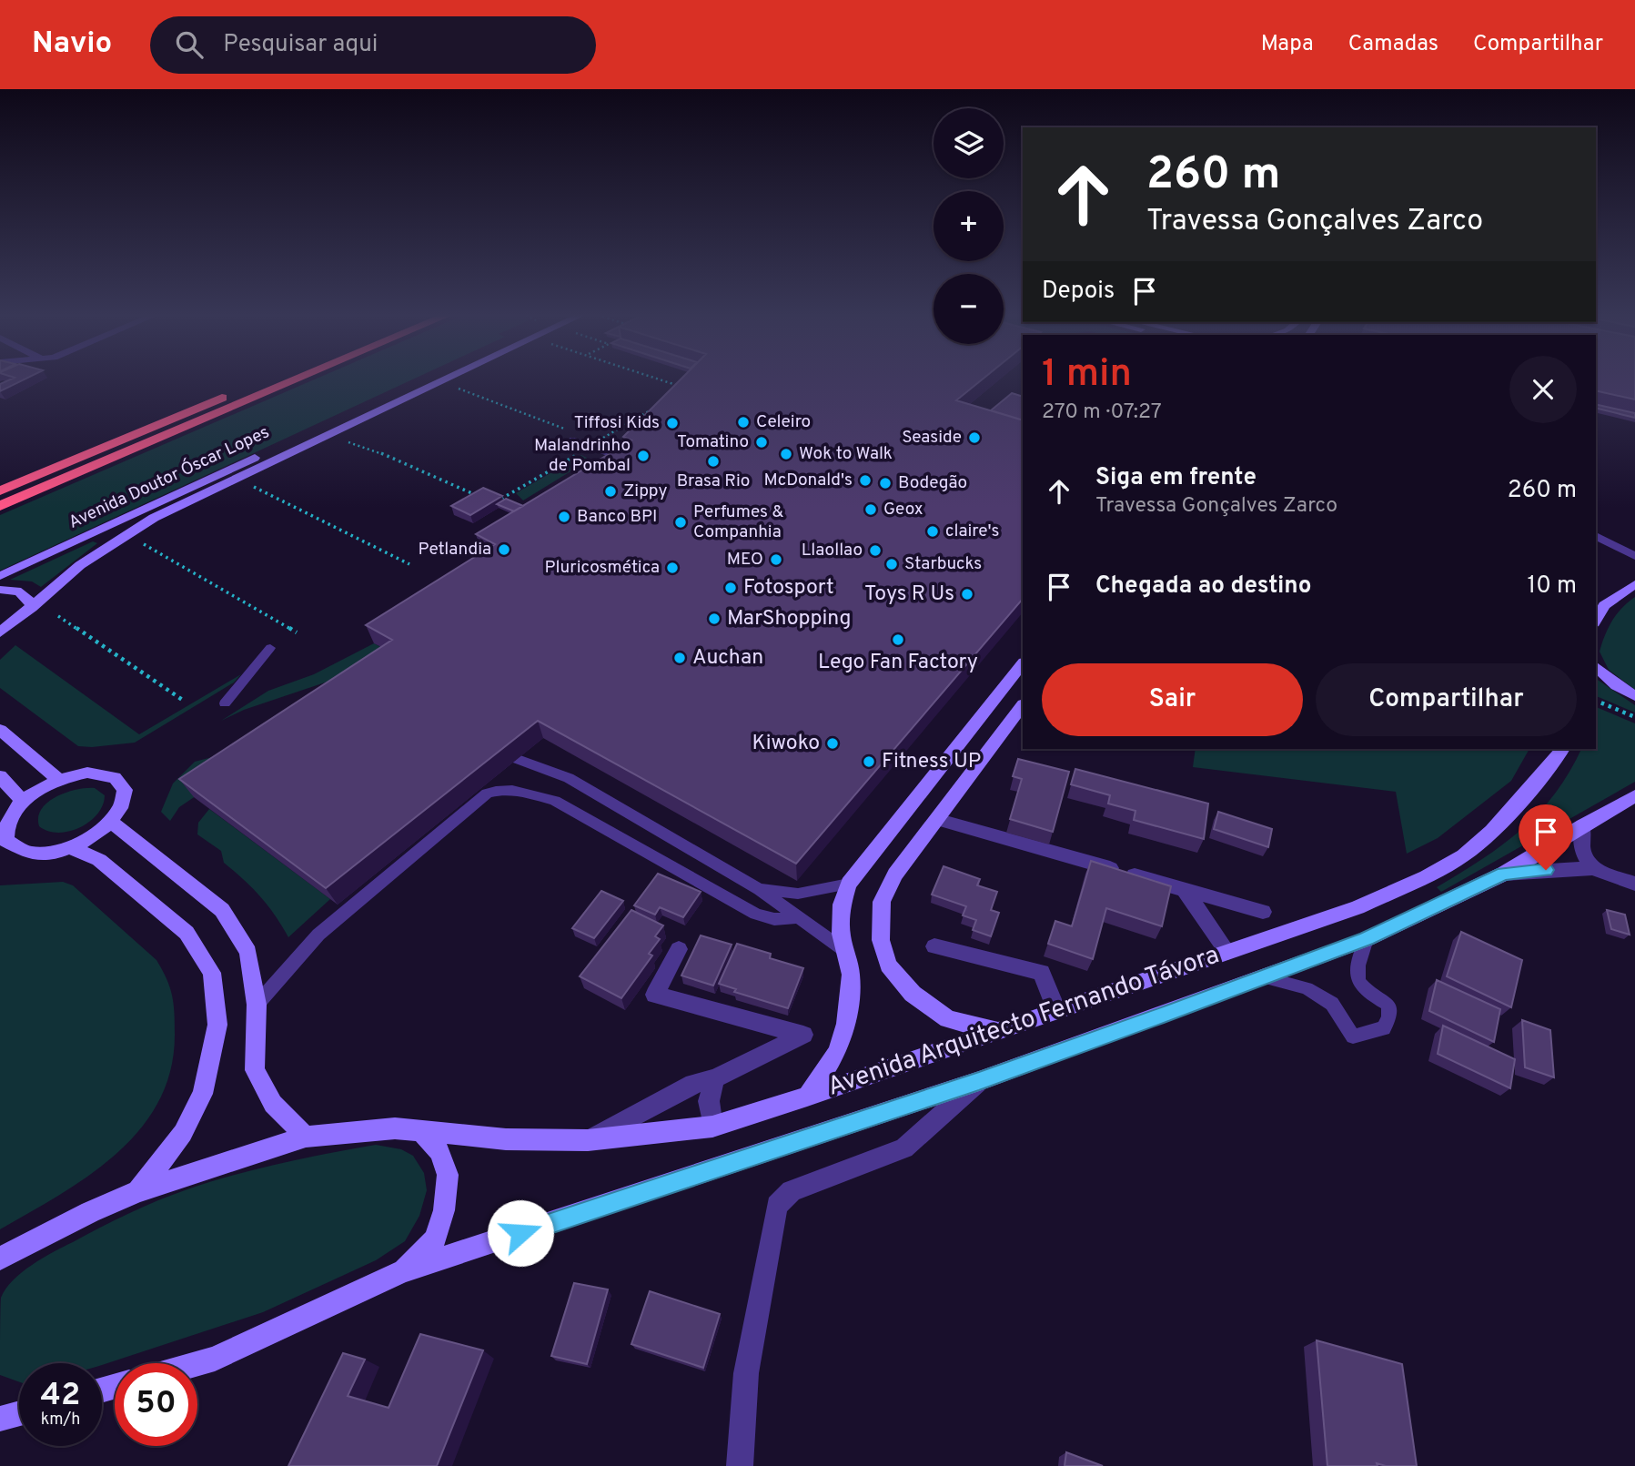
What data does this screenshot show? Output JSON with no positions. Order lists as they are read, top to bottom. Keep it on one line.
{"streets":{"main road":["Avenida Doutor Óscar Lopes","Avenida Arquitecto Fernando Távora"]},"places":["Celeiro","Tiffosi Kids","Seaside","Tomatino","Wok to Walk","Malandrinho de Pombal","Brasa Rio","McDonald's","Bodegão","Zippy","Geox","Banco BPI","Perfumes & Companhia","claire's","Petlandia","Llaollao","MEO","Starbucks","Pluricosmética","Fotosport","Toys R Us","MarShopping","Lego Fan Factory","Auchan","Kiwoko","Fitness UP"],"page":{"header":"Navio","search":"Pesquisar aqui","nav":["Mapa","Camadas","Compartilhar"],"map_buttons":["+","−"],"turn":["260 m","Travessa Gonçalves Zarco"],"then":"Depois","heading":["1 min","270 m · 07:27"],"list":[{"name":"Siga em frente","note":"Travessa Gonçalves Zarco","value":"260 m"},{"name":"Chegada ao destino","value":"10 m"}],"buttons":["Sair","Compartilhar"],"speed":"42 km/h","limit":"50"}}
